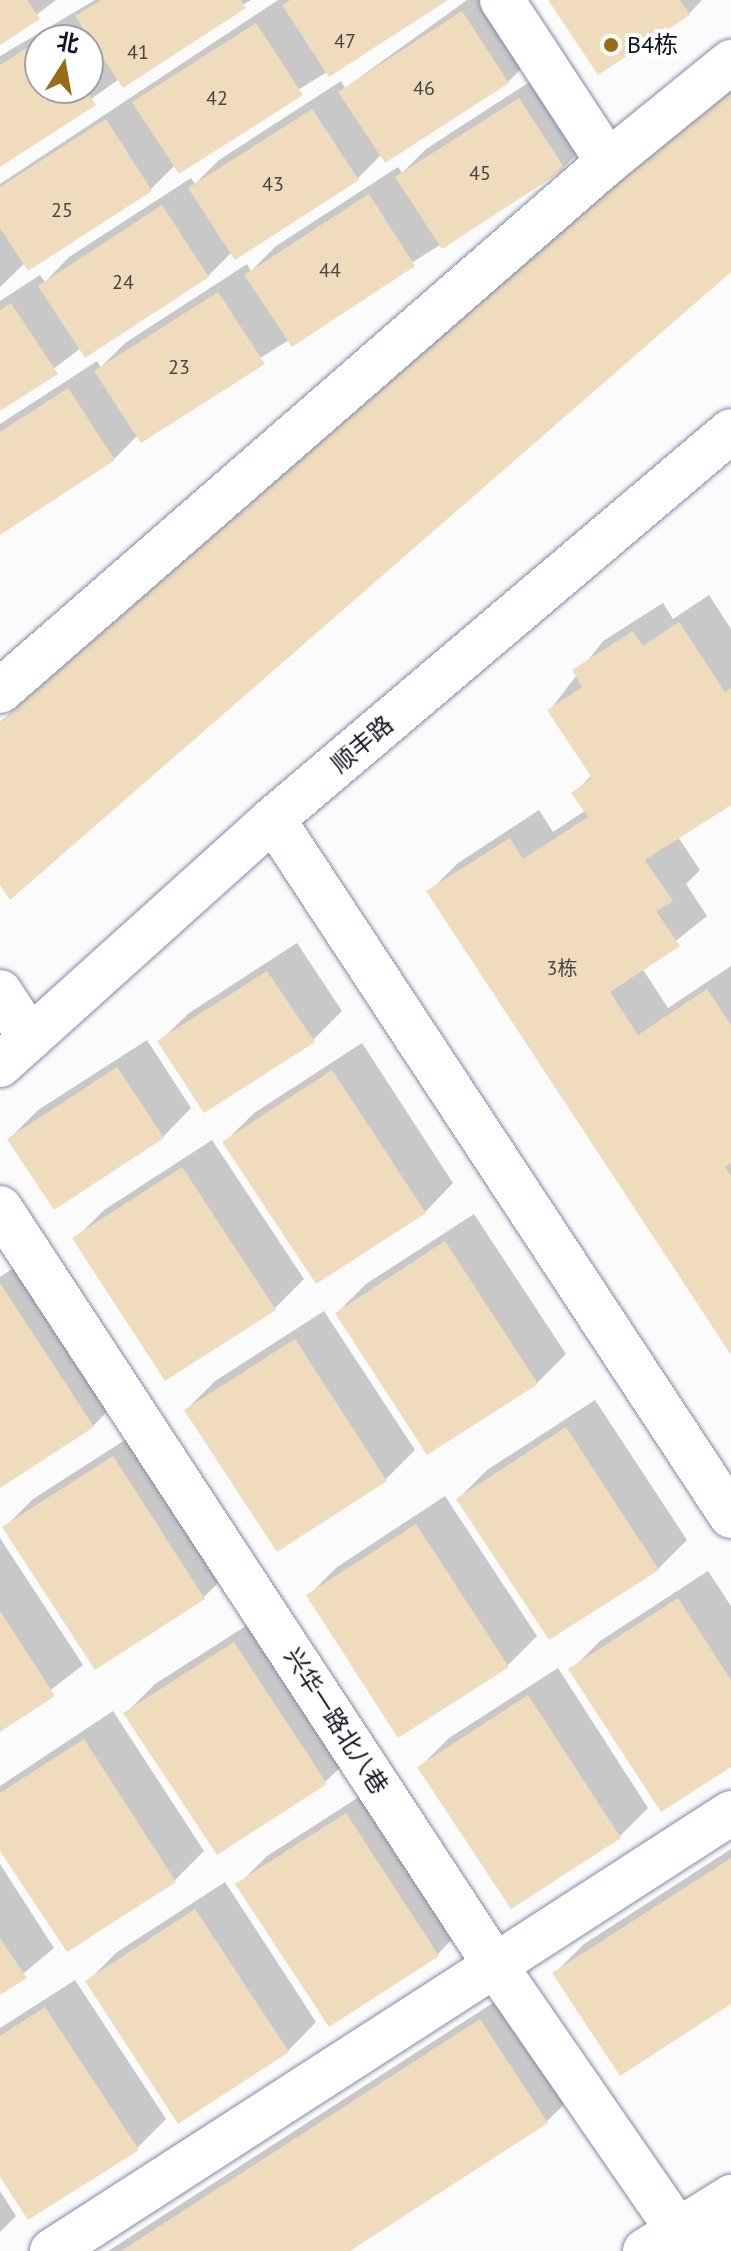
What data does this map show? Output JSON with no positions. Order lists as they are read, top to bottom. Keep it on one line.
{"streets":{"street":["顺丰路","兴华一路北八巷"]},"places":["B4栋"],"house_numbers":["47","41","46","42","45","43","25","44","24","23","3栋"],"north":"top"}
